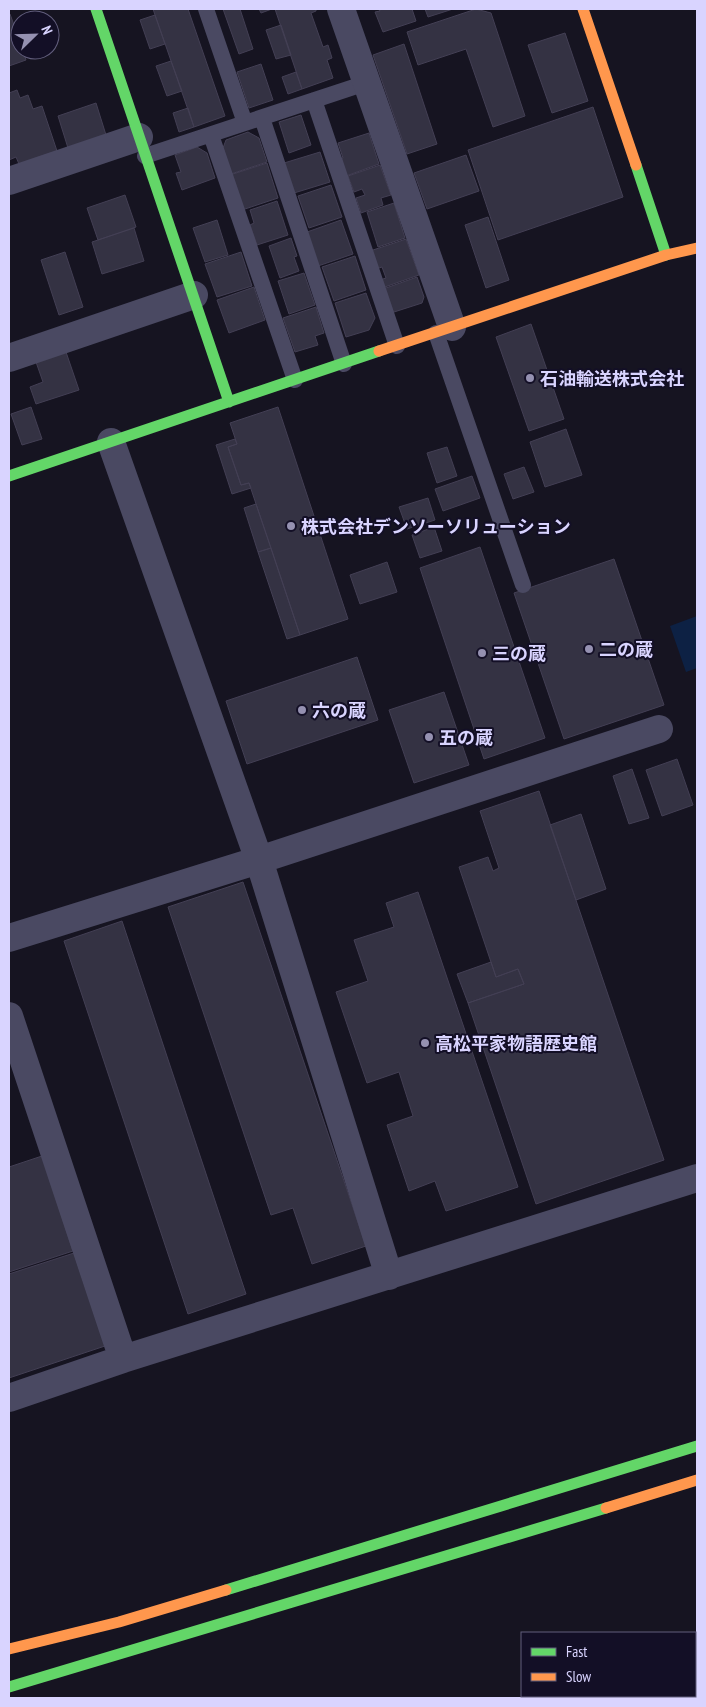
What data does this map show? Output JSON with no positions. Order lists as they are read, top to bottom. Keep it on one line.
{"places":["石油輸送株式会社","株式会社デンソーソリューション","二の蔵","三の蔵","六の蔵","五の蔵","高松平家物語歴史館"],"legend":["Fast","Slow"],"north":"top right"}
